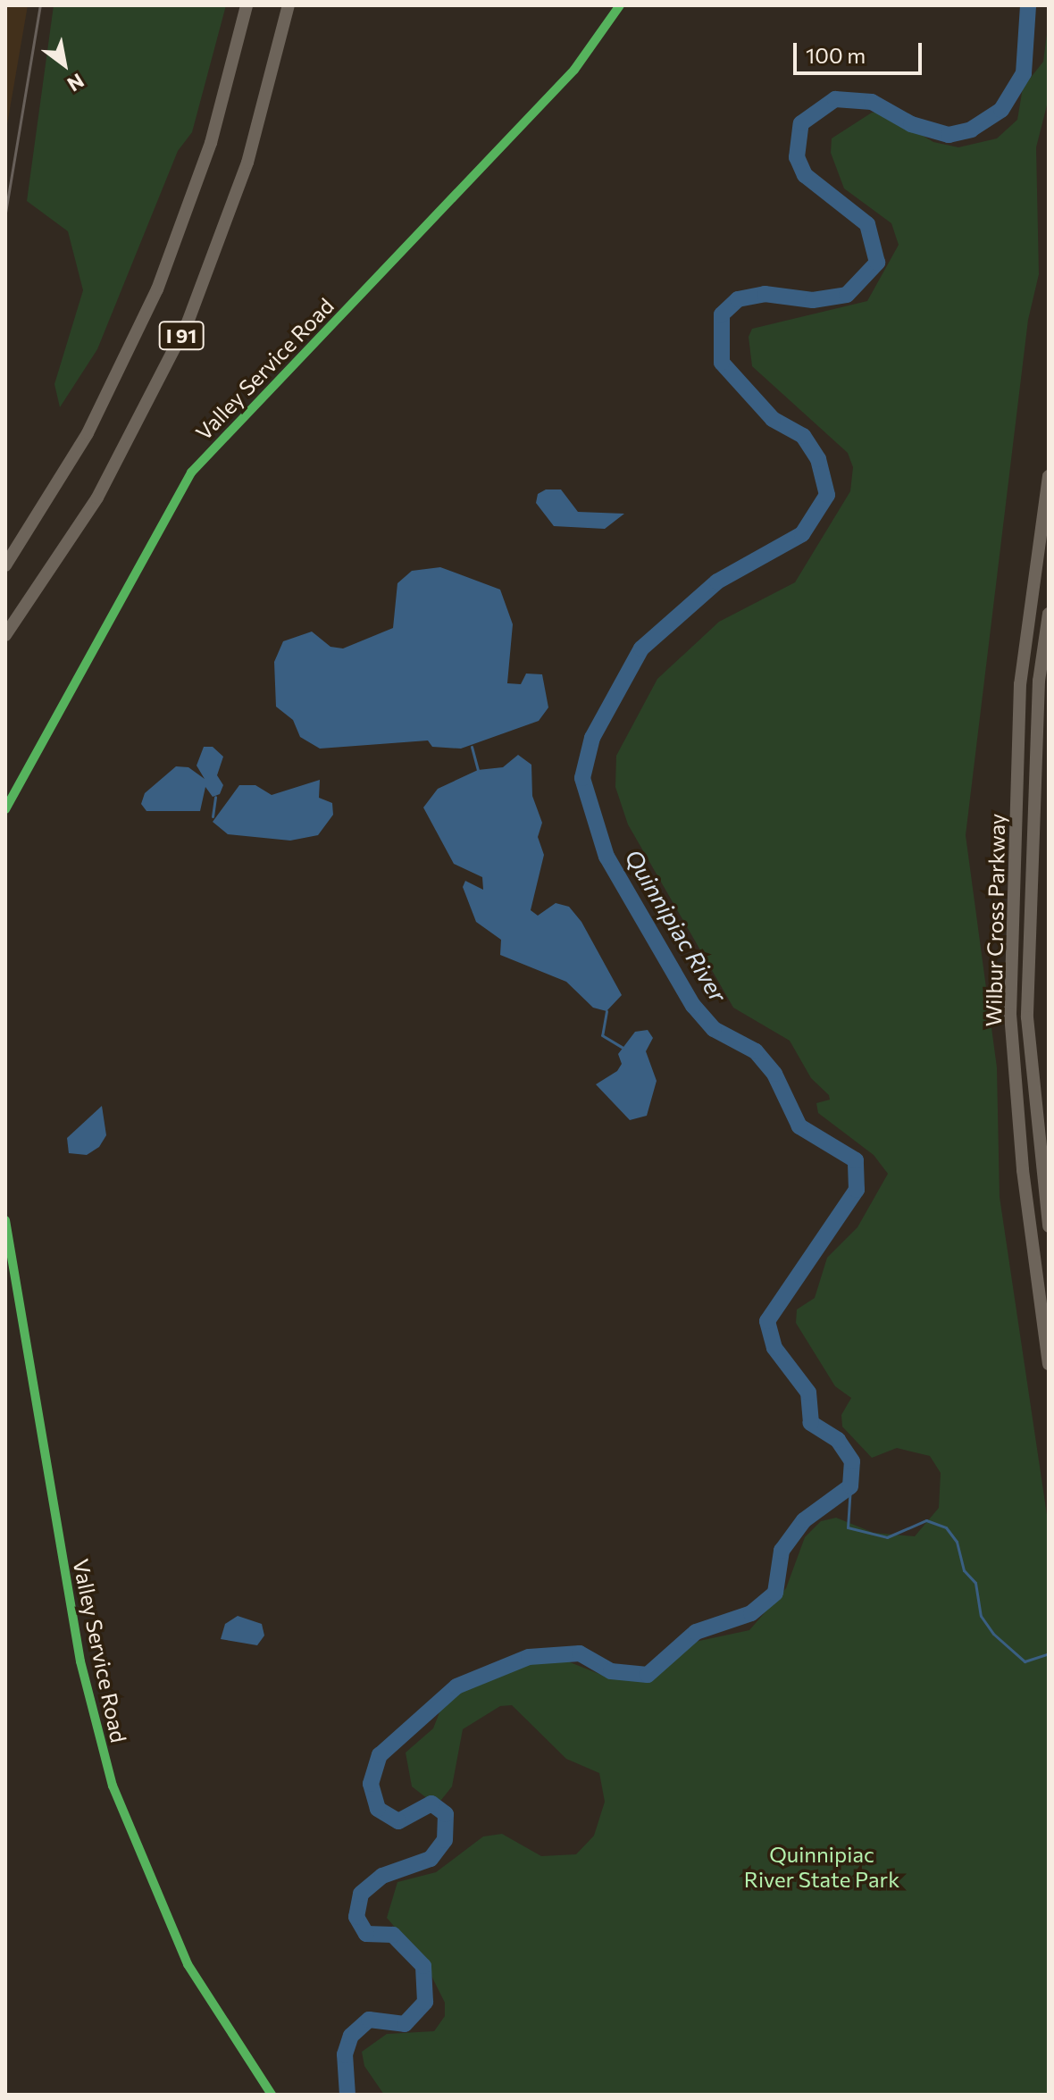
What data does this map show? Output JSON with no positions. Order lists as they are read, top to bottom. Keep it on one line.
{"streets":{"highway":["I 91","Wilbur Cross Parkway"],"street":["Valley Service Road"]},"water":["Quinnipiac River"],"parks":["Quinnipiac River State Park"],"scale_bar":"100 m","north":"bottom right"}
